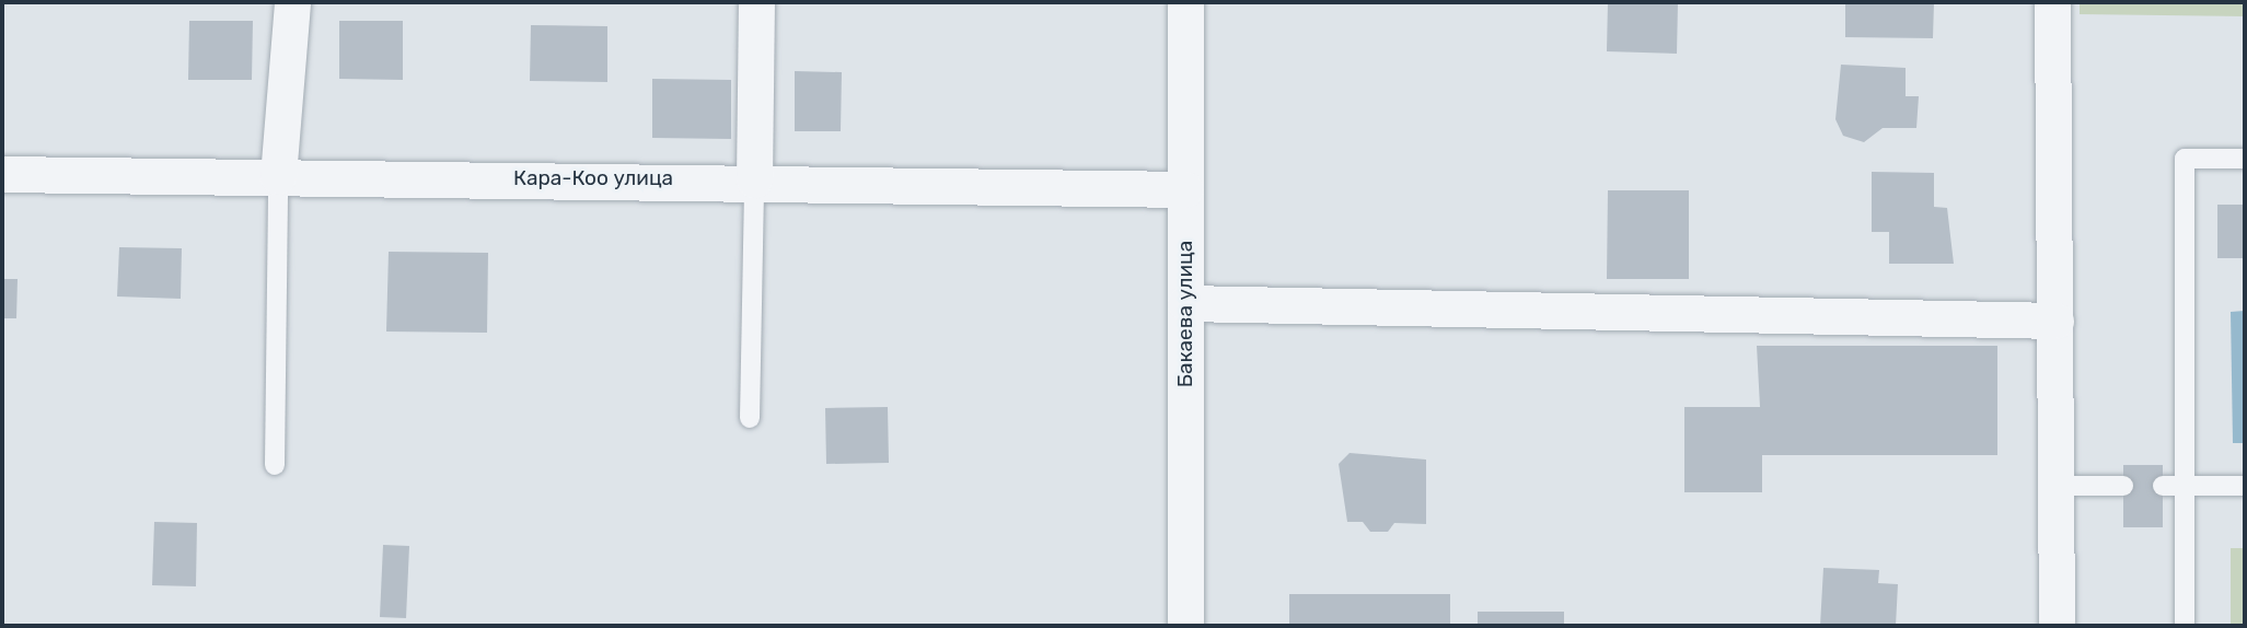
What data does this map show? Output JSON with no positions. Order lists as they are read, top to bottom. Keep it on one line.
{"streets":{"street":["Кара-Коо улица","Бакаева улица"]},"crossings":[["Кара-Коо улица","Бакаева улица"]]}
